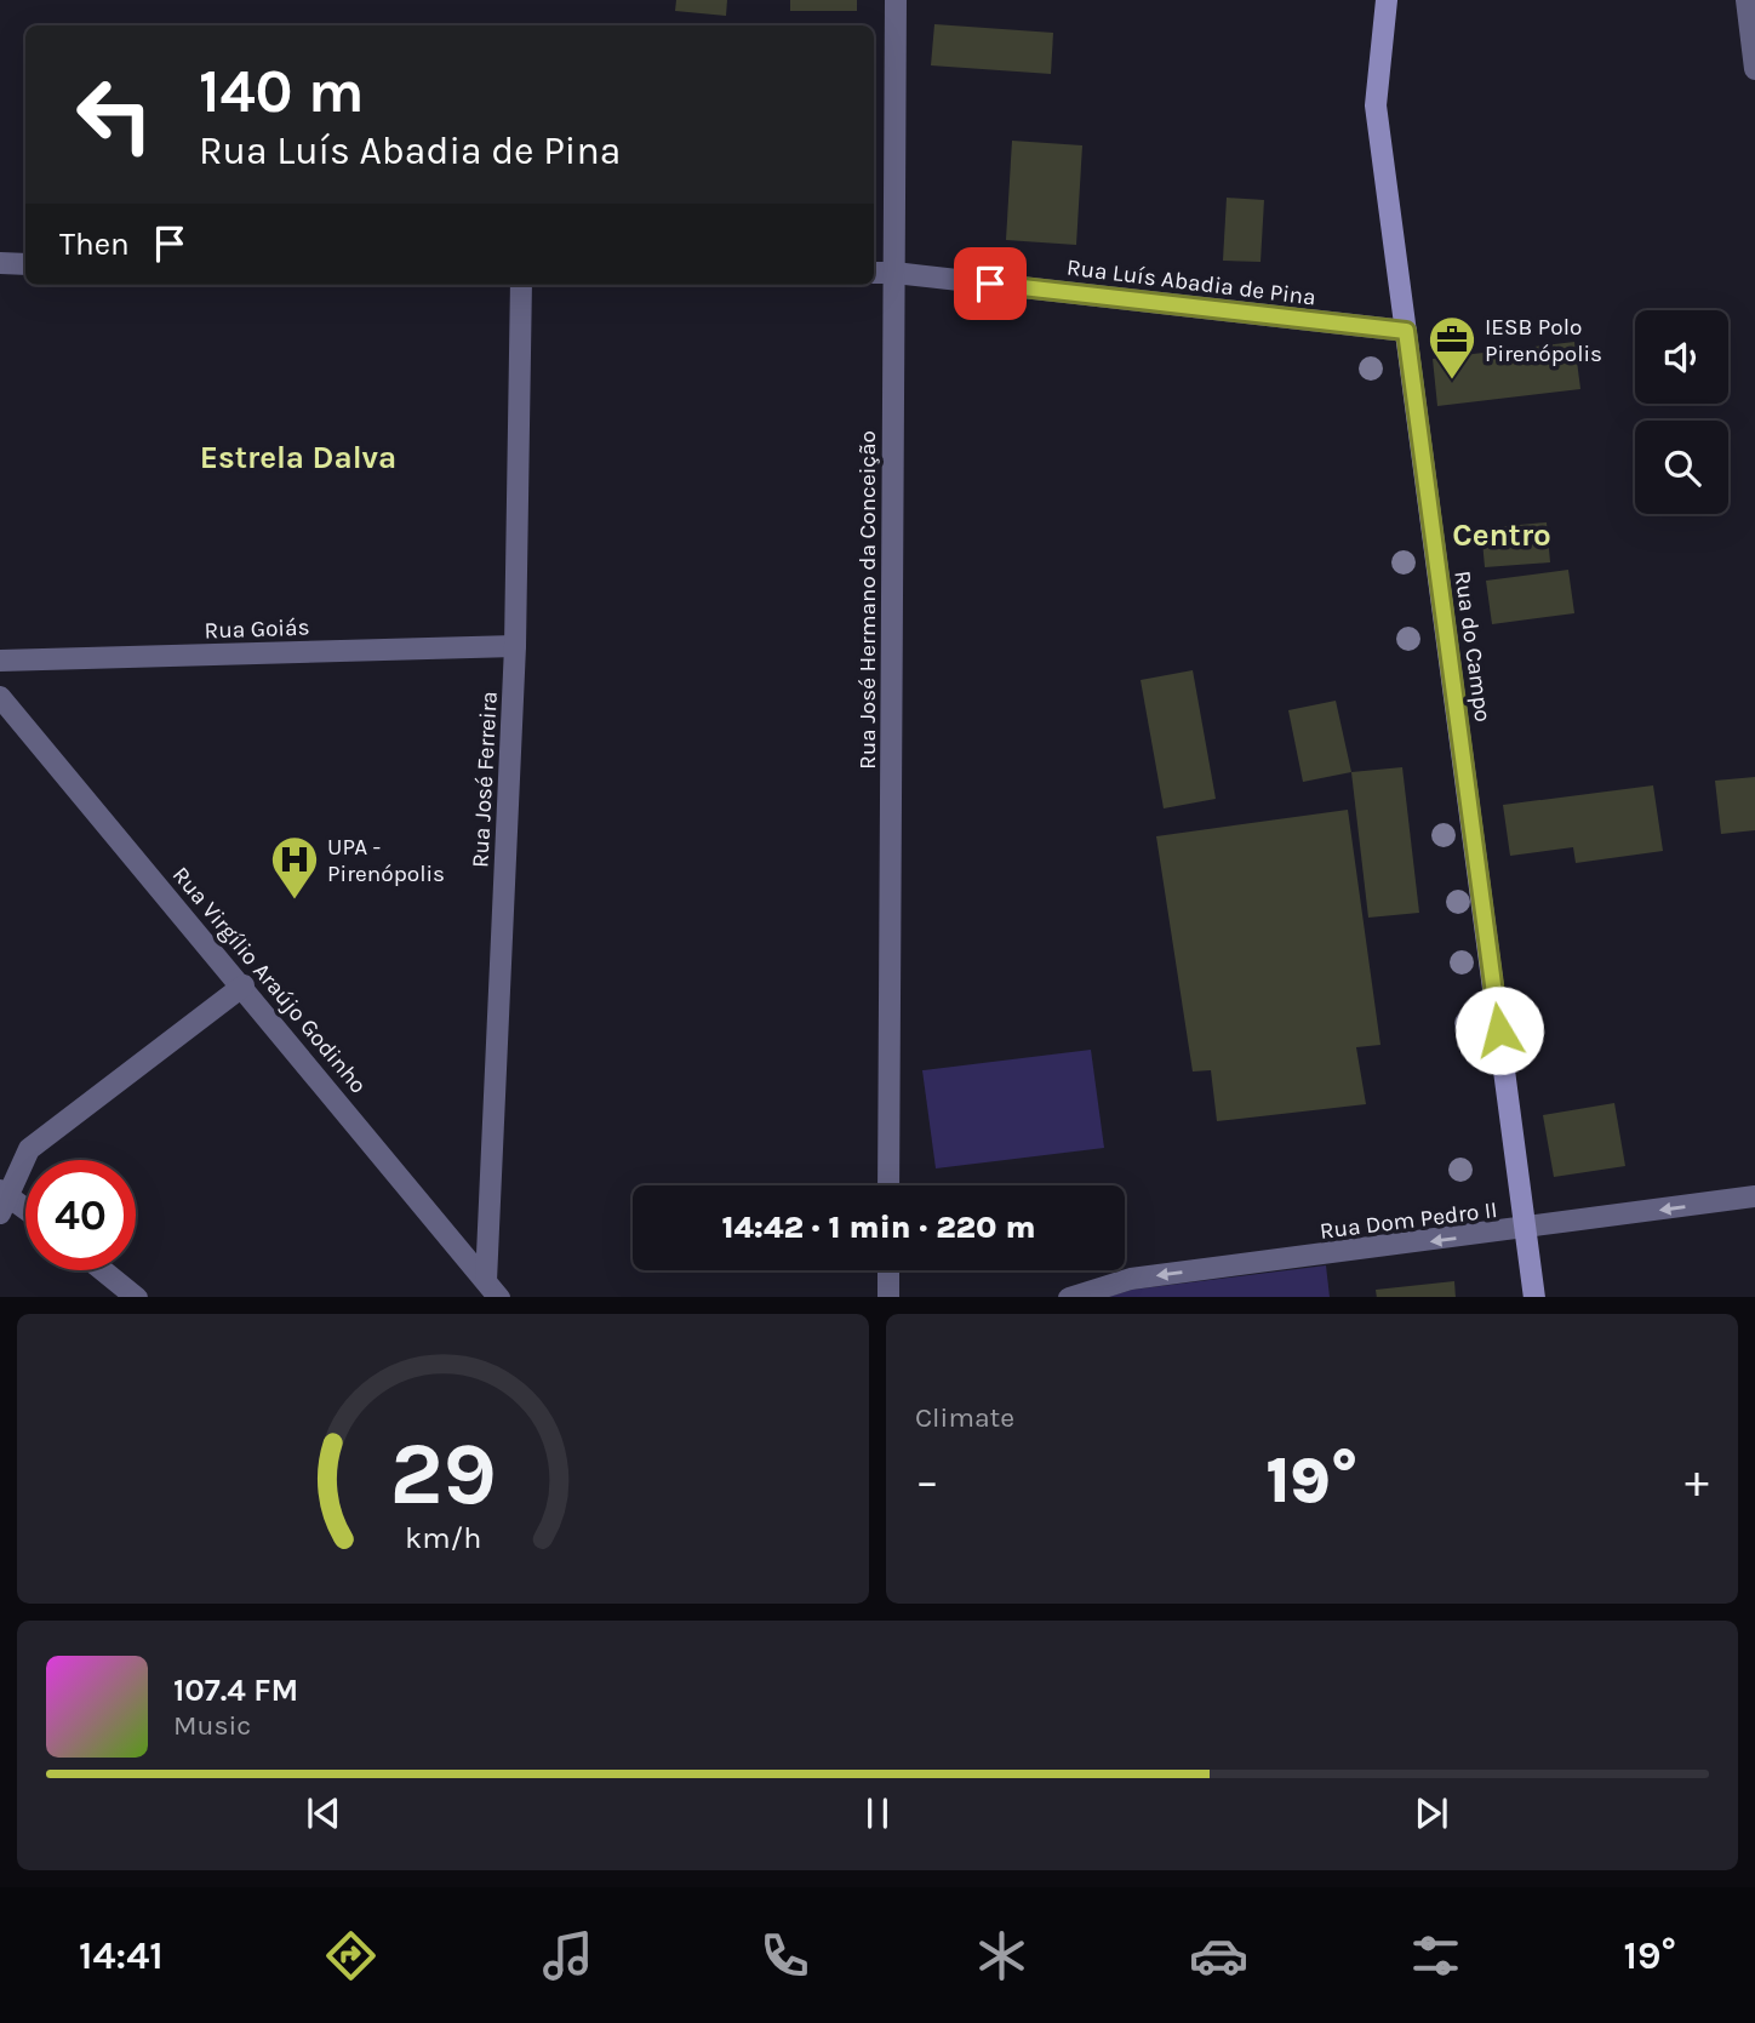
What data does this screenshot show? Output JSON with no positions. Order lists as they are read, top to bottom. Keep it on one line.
{"streets":{"street":["Rua Luís Abadia de Pina","Rua José Hermano da Conceição","Rua Goiás","Rua do Campo","Rua José Ferreira","Rua Virgílio Araújo Godinho","Rua Dom Pedro II"]},"crossings":[["Rua Luís Abadia de Pina","Rua José Hermano da Conceição"],["Rua Luís Abadia de Pina","Rua do Campo"],["Rua Goiás","Rua José Ferreira"],["Rua do Campo","Rua Dom Pedro II"],["Rua José Ferreira","Rua Virgílio Araújo Godinho"]],"one_way":["Rua Dom Pedro II"],"districts":["Estrela Dalva","Centro"],"places":{"office":["IESB Polo Pirenópolis"],"hospital":["UPA - Pirenópolis"]},"page":{"turn":["140 m","Rua Luís Abadia de Pina"],"then":"Then","limit":"40","trip":"14:42 · 1 min · 220 m","tile":"Climate","heat":["−","19°","+"],"song":["107.4 FM","Music"],"tabs":["14:41","19°"],"gauge":["29","km/h"]}}
